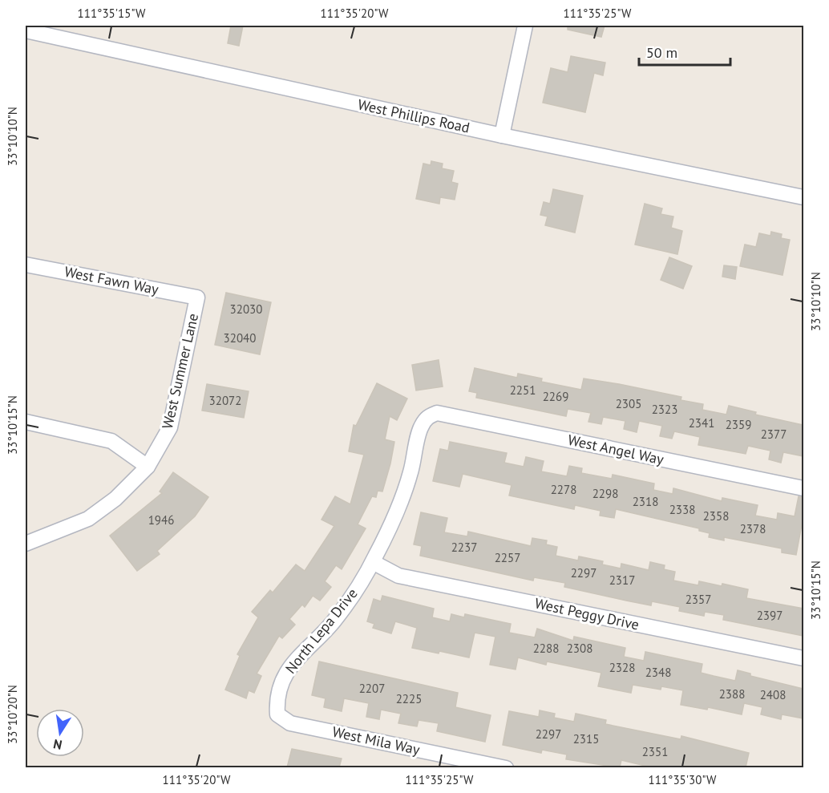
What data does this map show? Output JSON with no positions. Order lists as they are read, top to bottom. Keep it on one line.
{"streets":{"street":["West Phillips Road","West Fawn Way","West Summer Lane","West Angel Way","West Peggy Drive","North Lepa Drive","West Mila Way"]},"crossings":[["West Fawn Way","West Summer Lane"],["West Angel Way","North Lepa Drive"],["West Peggy Drive","North Lepa Drive"],["North Lepa Drive","West Mila Way"]],"house_numbers":["32030","32040","2251","2269","32072","2305","2323","2341","2359","2377","2278","2298","2318","2338","2358","1946","2378","2237","2257","2297","2317","2357","2397","2288","2308","2328","2348","2207","2388","2408","2225","2297","2315","2351"],"scale_bar":"50 m","north":"bottom","coordinates":["111°35'15\"W","111°35'20\"W","111°35'25\"W","33°10'10\"N","33°10'15\"N","33°10'20\"N","111°35'30\"W"]}
